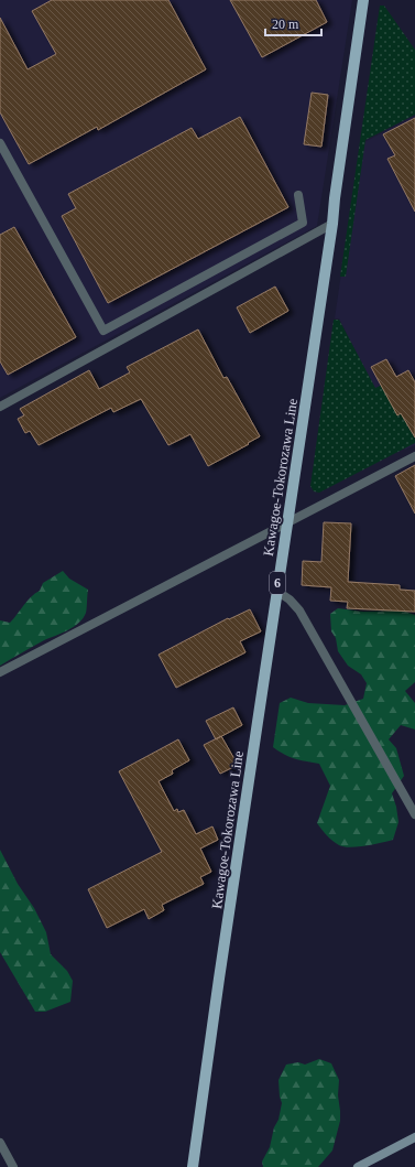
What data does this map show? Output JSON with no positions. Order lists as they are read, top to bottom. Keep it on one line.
{"streets":{"main road":["Kawagoe-Tokorozawa Line","6"]},"scale_bar":"20 m"}
